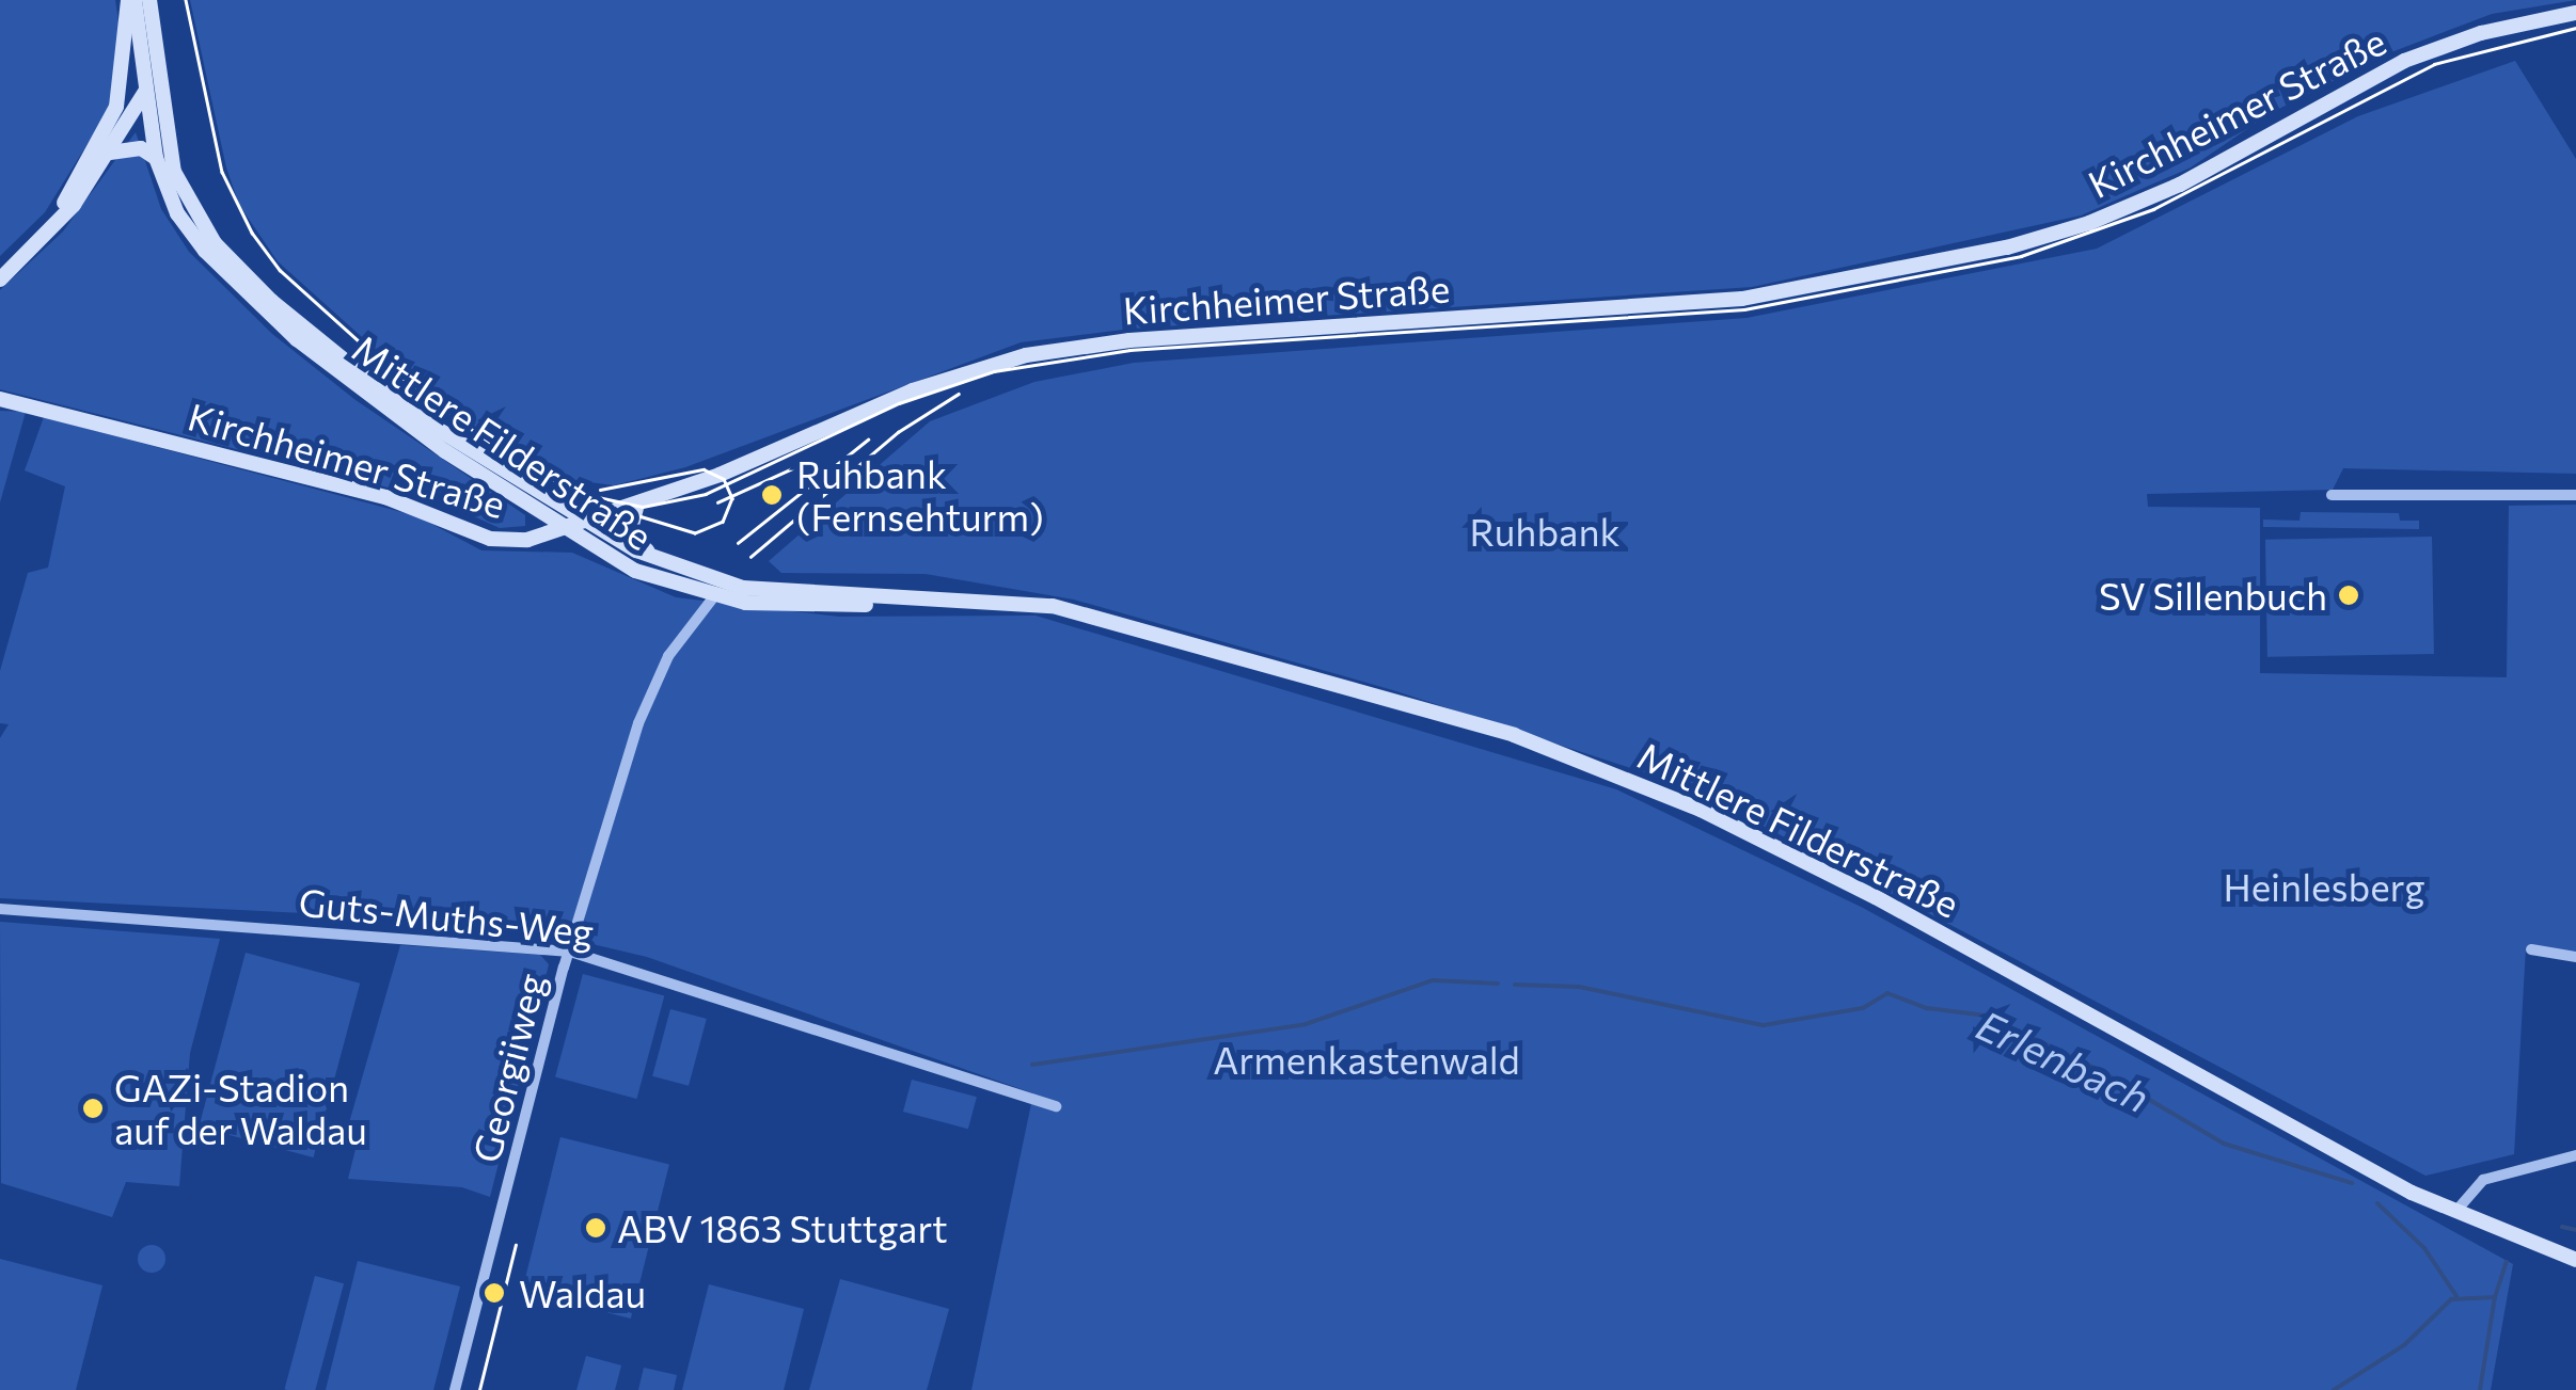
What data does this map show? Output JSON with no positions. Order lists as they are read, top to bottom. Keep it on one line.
{"streets":{"main road":["Kirchheimer Straße","Mittlere Filderstraße"],"street":["Guts-Muths-Weg","Georgiiweg"]},"crossings":[["Kirchheimer Straße","Mittlere Filderstraße"],["Mittlere Filderstraße","Georgiiweg"],["Guts-Muths-Weg","Georgiiweg"]],"water":["Erlenbach"],"parks":["Ruhbank","Heinlesberg","Armenkastenwald"],"places":["Ruhbank (Fernsehturm)","SV Sillenbuch","GAZi-Stadion auf der Waldau","ABV 1863 Stuttgart","Waldau"]}
